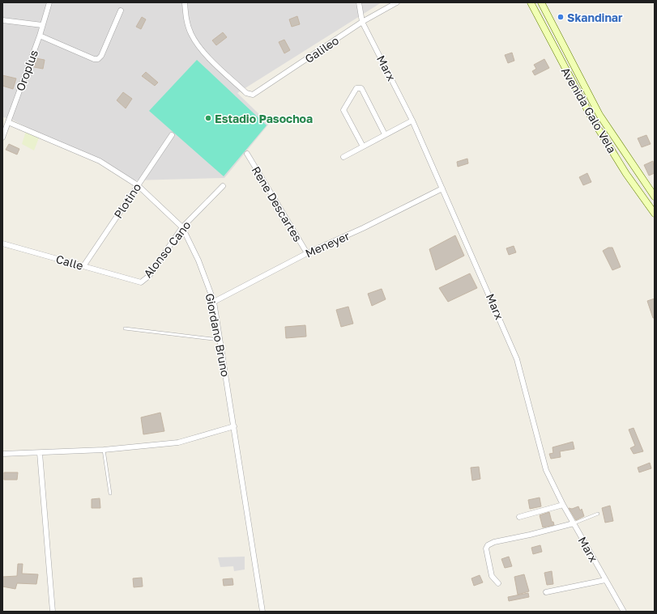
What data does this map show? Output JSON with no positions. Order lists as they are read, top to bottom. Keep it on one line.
{"streets":{"main road":["Avenida Galo Vela"],"street":["Galileo","Marx","Oroplus","Plotino","Rene Descartes","Meneyer","Alonso Cano","Calle","Giordano Bruno"]},"crossings":[["Galileo","Marx"],["Marx","Meneyer"],["Oroplus","Giordano Bruno"],["Plotino","Calle"],["Plotino","Giordano Bruno"],["Rene Descartes","Meneyer"],["Meneyer","Giordano Bruno"],["Alonso Cano","Calle"],["Alonso Cano","Giordano Bruno"]],"places":["Skandinar","Estadio Pasochoa"]}
